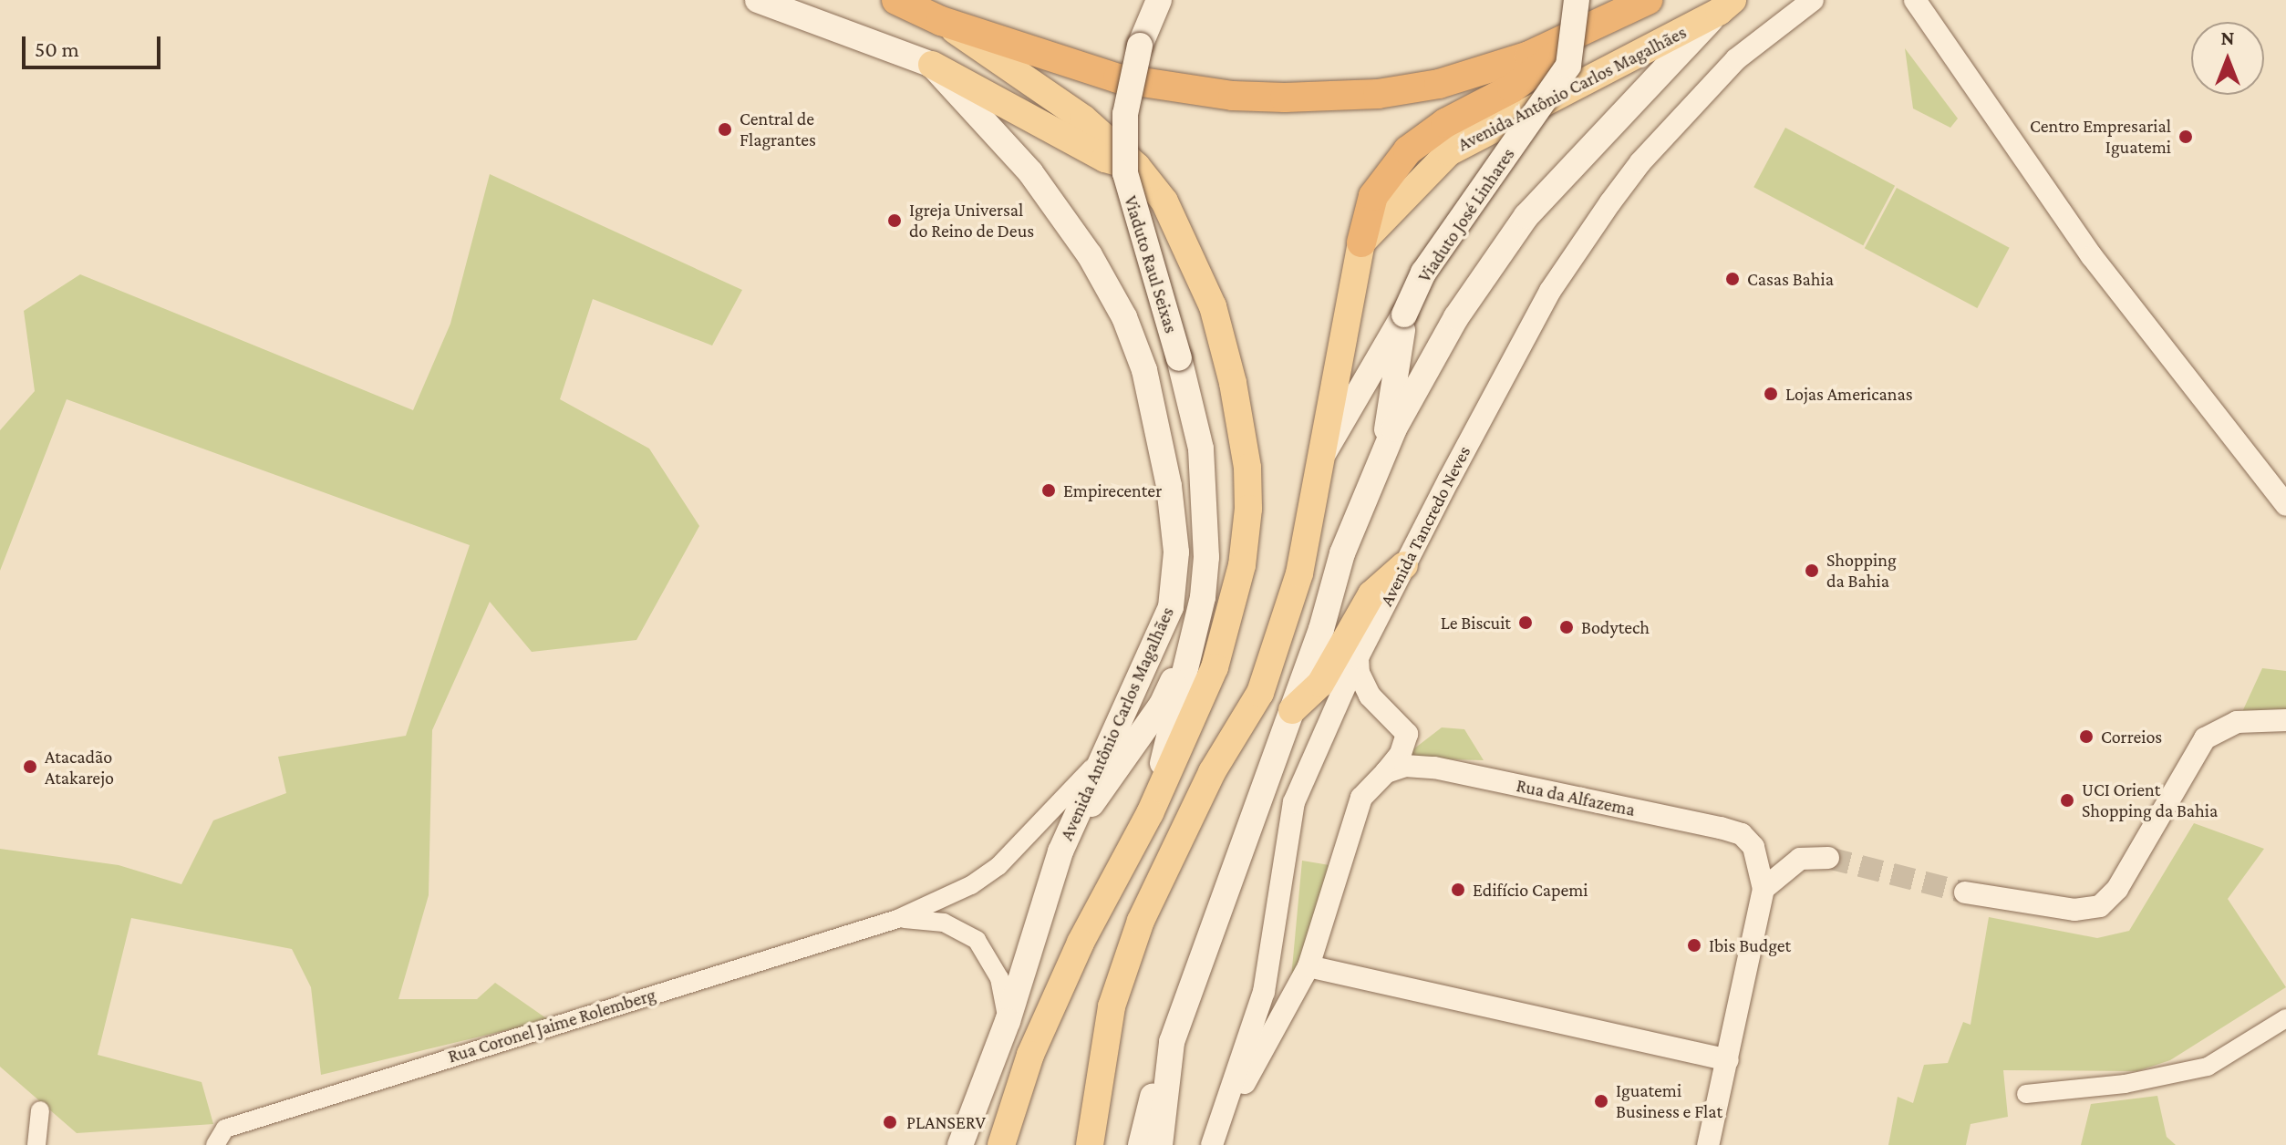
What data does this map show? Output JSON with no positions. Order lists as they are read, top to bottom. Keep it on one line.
{"streets":{"highway":["Avenida Antônio Carlos Magalhães"],"main road":["Viaduto José Linhares","Viaduto Raul Seixas"],"street":["Avenida Tancredo Neves","Rua da Alfazema","Rua Coronel Jaime Rolemberg"]},"crossings":[["Avenida Antônio Carlos Magalhães","Viaduto Raul Seixas"],["Avenida Antônio Carlos Magalhães","Rua Coronel Jaime Rolemberg"]],"places":["Central de Flagrantes","Centro Empresarial Iguatemi","Igreja Universal do Reino de Deus","Casas Bahia","Lojas Americanas","Empirecenter","Shopping da Bahia","Le Biscuit","Bodytech","Correios","Atacadão Atakarejo","UCI Orient Shopping da Bahia","Edifício Capemi","Ibis Budget","Iguatemi Business e Flat","PLANSERV"],"scale_bar":"50 m","north":"top"}
